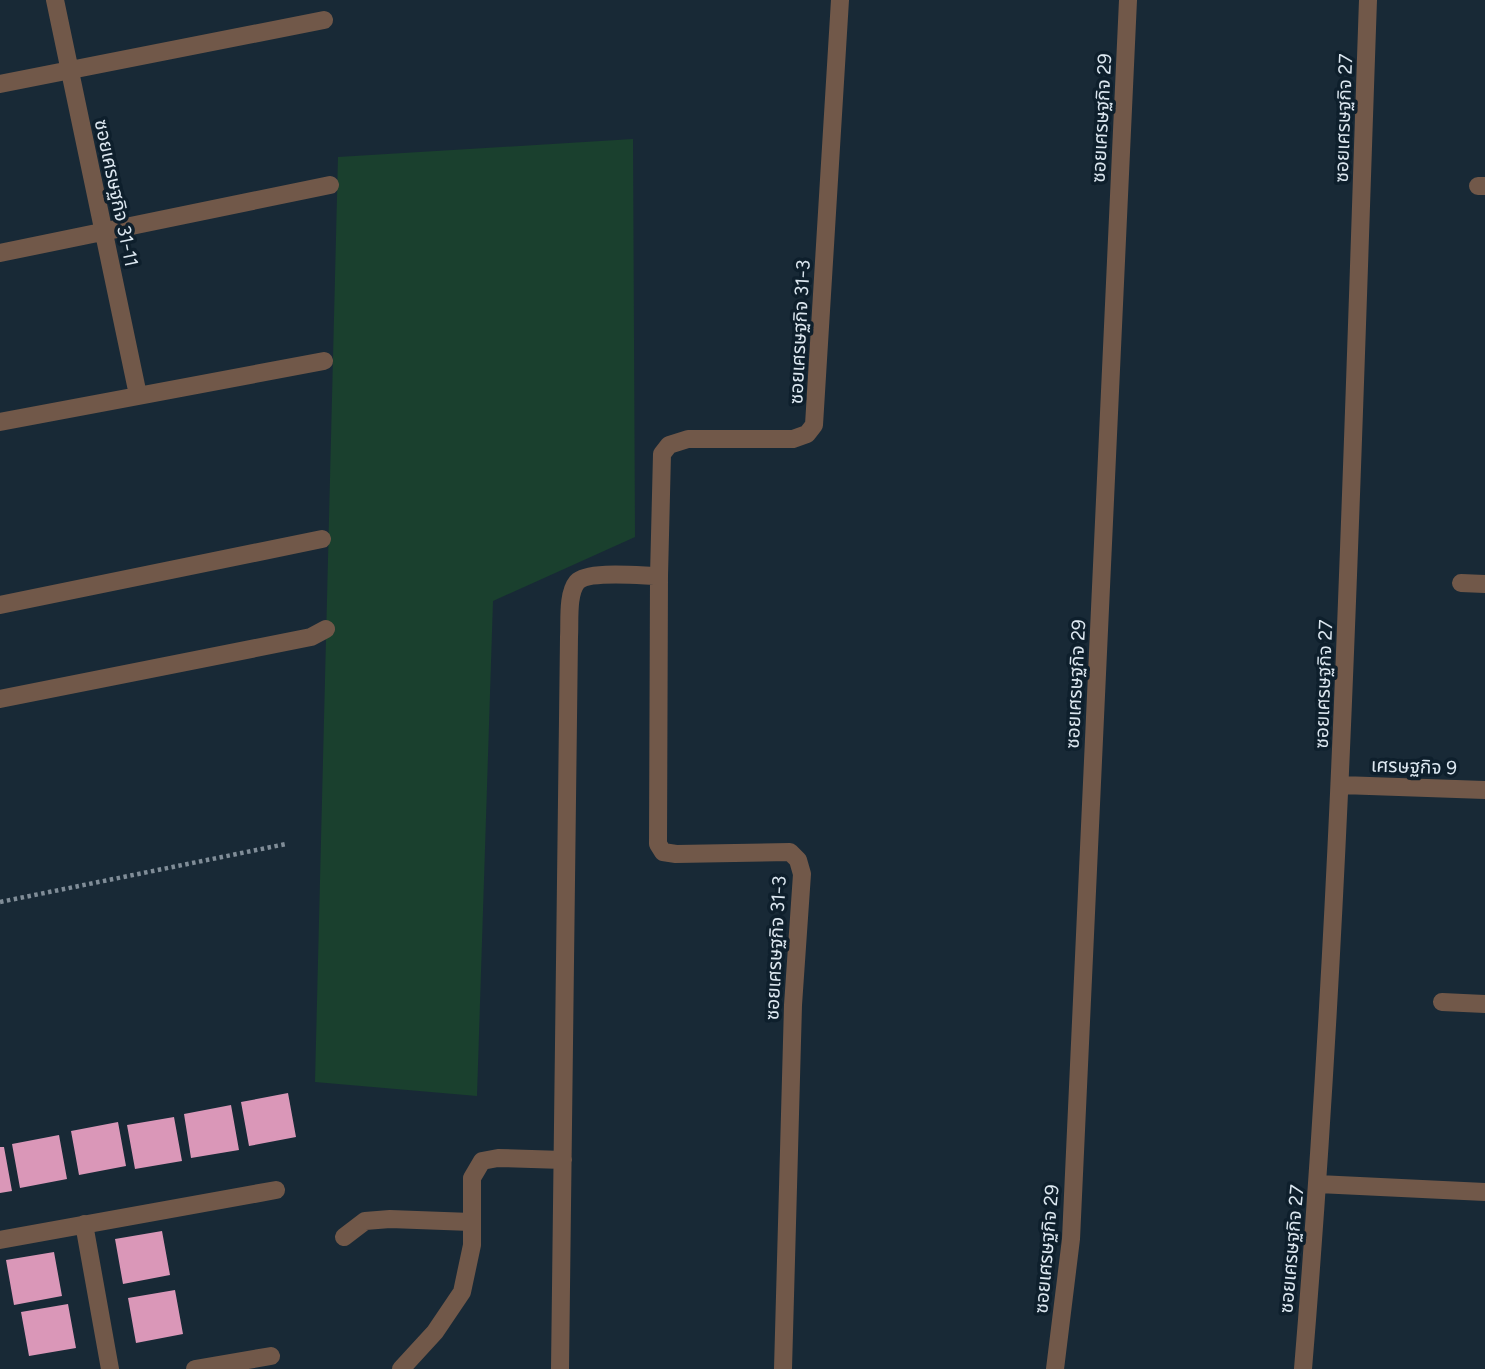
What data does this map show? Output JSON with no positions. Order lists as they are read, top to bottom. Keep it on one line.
{"streets":{"street":["ซอยเศรษฐกิจ 29","ซอยเศรษฐกิจ 27","ซอยเศรษฐกิจ 31-11","ซอยเศรษฐกิจ 31-3","เศรษฐกิจ 9"]},"crossings":[["ซอยเศรษฐกิจ 27","เศรษฐกิจ 9"]]}
